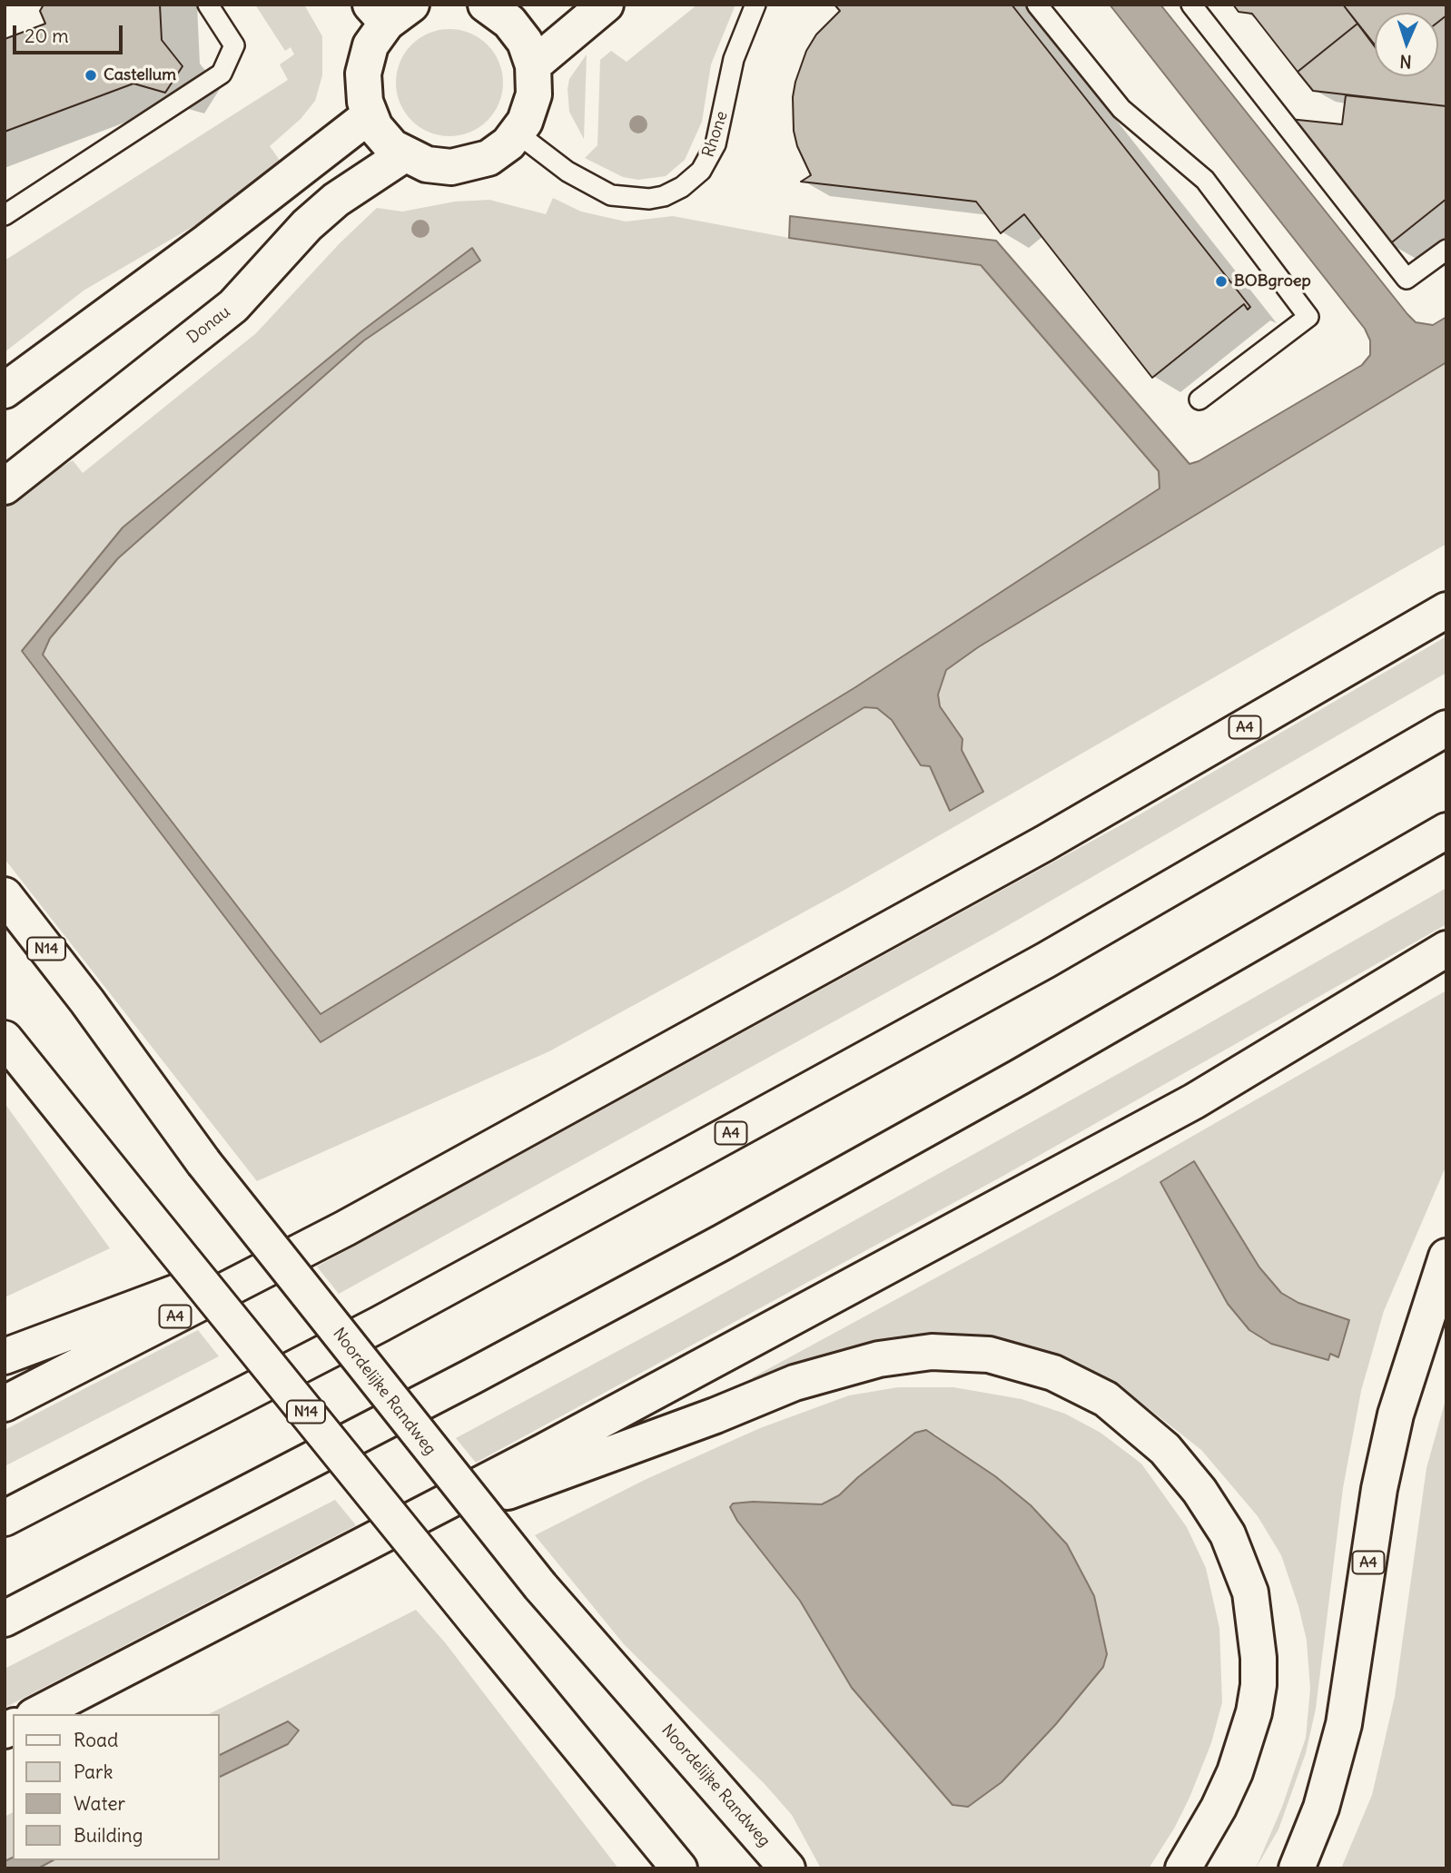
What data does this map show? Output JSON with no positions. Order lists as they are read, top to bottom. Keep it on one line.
{"streets":{"main road":["Donau","A4","N14","Noordelijke Randweg"],"lane":["Rhone"]},"places":["Castellum","BOBgroep"],"legend":["Road","Park","Water","Building"],"scale_bar":"20 m","north":"bottom"}
